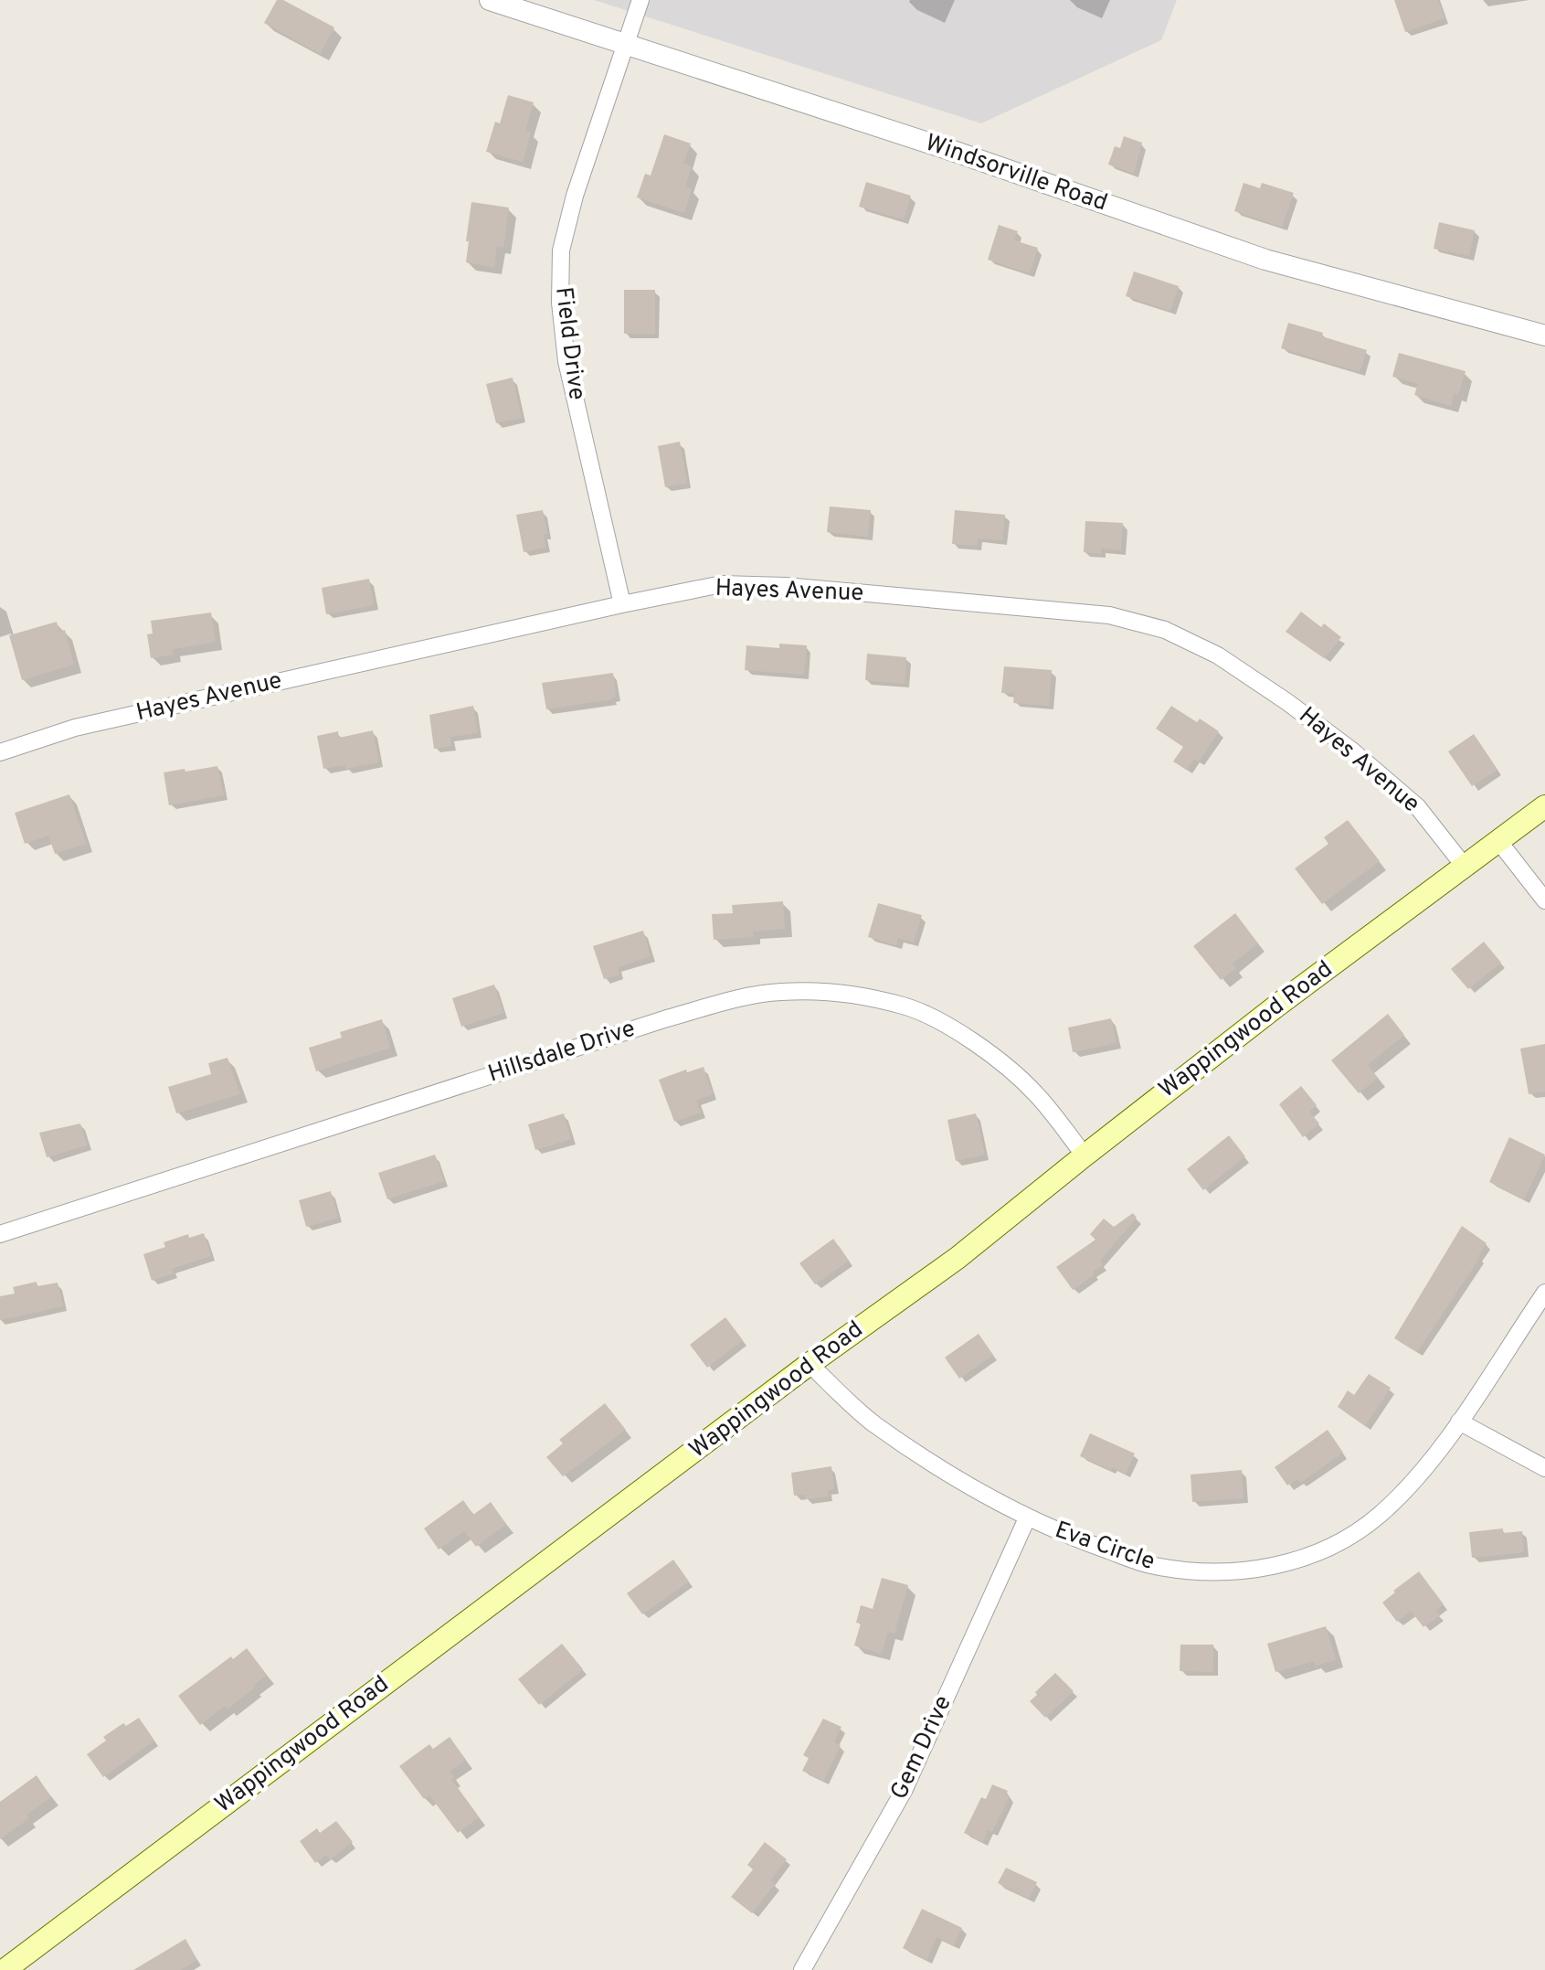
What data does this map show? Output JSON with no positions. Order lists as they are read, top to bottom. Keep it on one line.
{"streets":{"main road":["Wappingwood Road"],"street":["Windsorville Road","Field Drive","Hayes Avenue","Hillsdale Drive","Eva Circle","Gem Drive"]},"crossings":[["Windsorville Road","Field Drive"],["Field Drive","Hayes Avenue"],["Hayes Avenue","Wappingwood Road"],["Wappingwood Road","Hillsdale Drive"],["Wappingwood Road","Eva Circle"],["Eva Circle","Gem Drive"]]}
